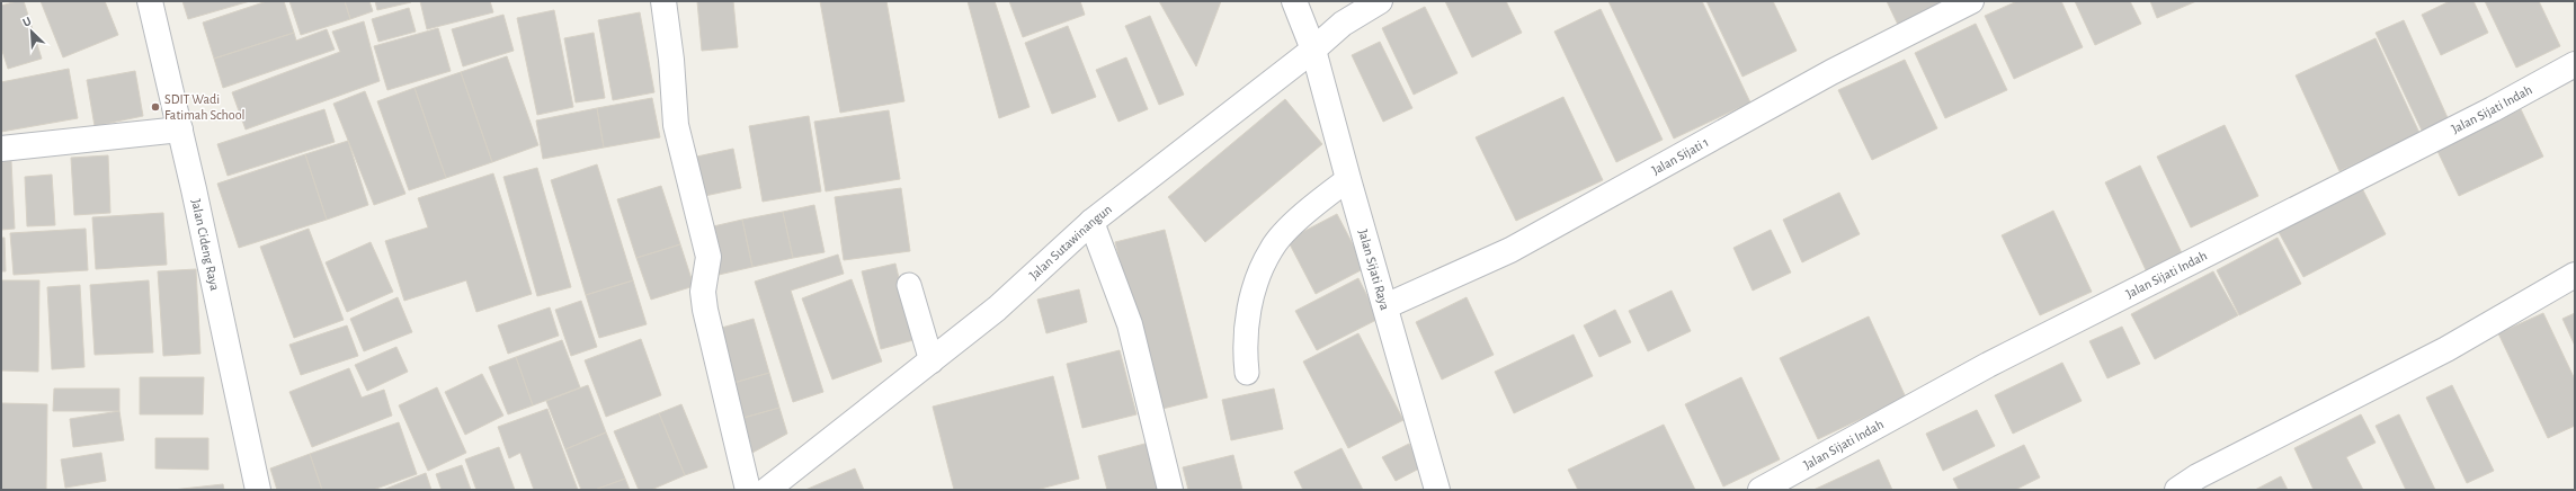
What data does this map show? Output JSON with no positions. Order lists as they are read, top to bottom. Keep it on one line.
{"streets":{"street":["Jalan Sijati Indah","Jalan Sijati 1","Jalan Sutawinangun","Jalan Cideng Raya","Jalan Sijati Raya"]},"crossings":[["Jalan Sijati 1","Jalan Sijati Raya"],["Jalan Sutawinangun","Jalan Sijati Raya"]],"places":["SDIT Wadi Fatimah School"],"north":"top left"}
